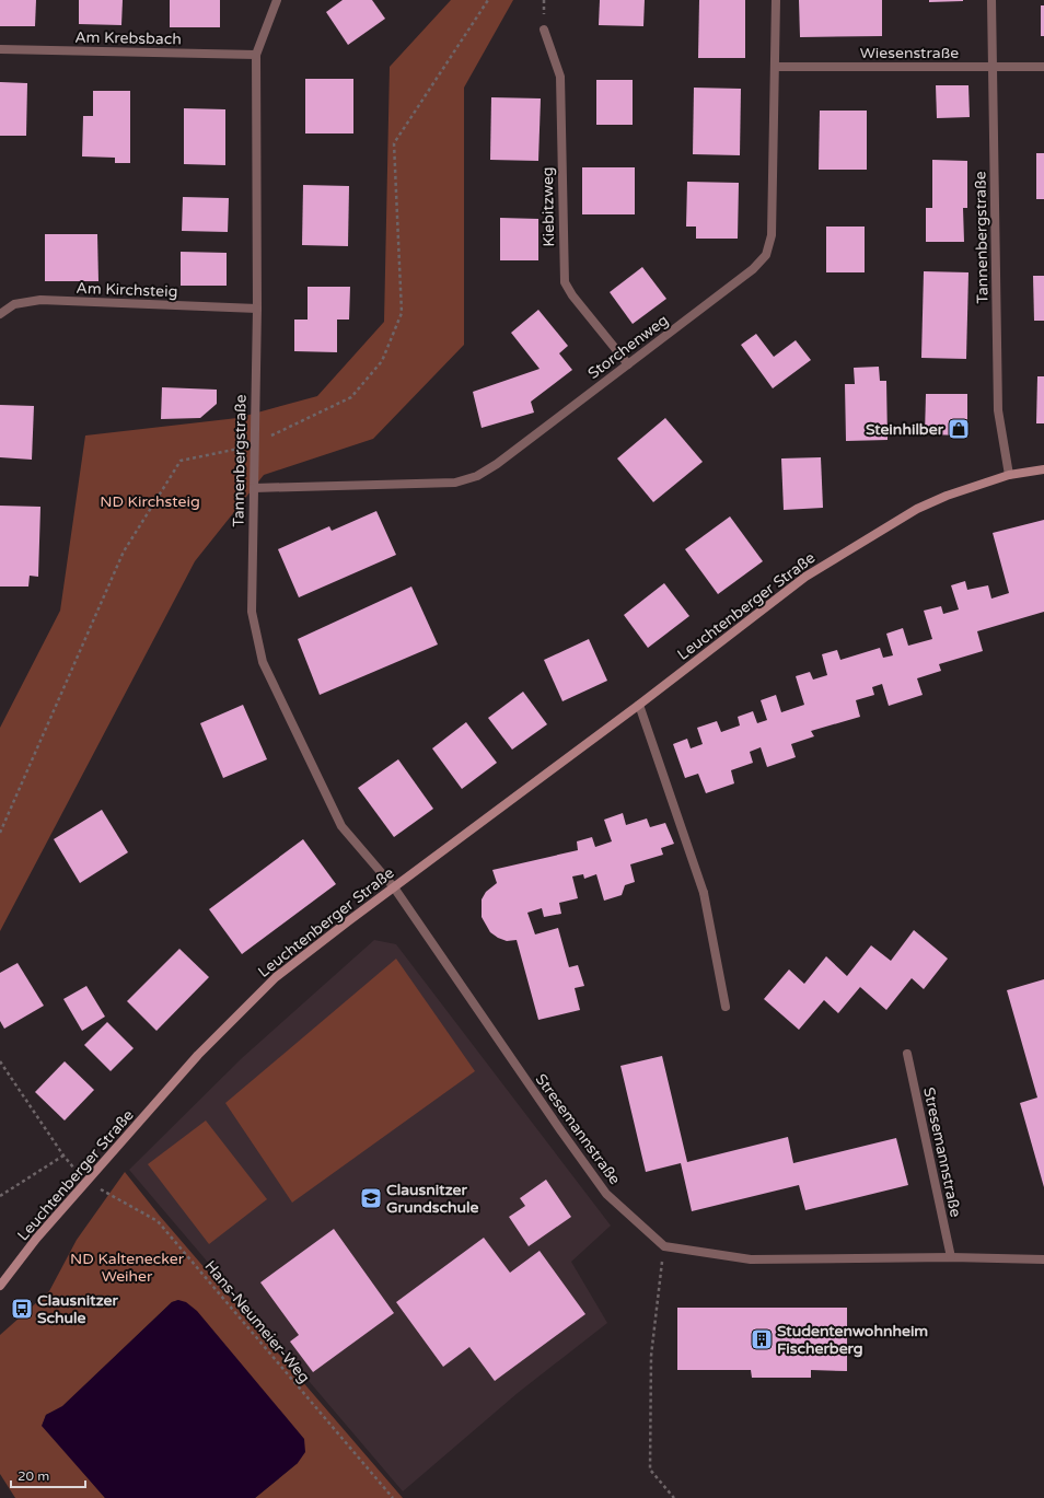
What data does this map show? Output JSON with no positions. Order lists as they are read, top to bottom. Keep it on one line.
{"streets":{"street":["Am Krebsbach","Wiesenstraße","Kiebitzweg","Tannenbergstraße","Am Kirchsteig","Storchenweg","Leuchtenberger Straße","Stresemannstraße"],"path":["Hans-Neumeier-Weg"]},"crossings":[["Am Krebsbach","Tannenbergstraße"],["Wiesenstraße","Tannenbergstraße"],["Wiesenstraße","Storchenweg"],["Kiebitzweg","Storchenweg"],["Tannenbergstraße","Am Kirchsteig"],["Tannenbergstraße","Storchenweg"],["Tannenbergstraße","Leuchtenberger Straße"],["Tannenbergstraße","Stresemannstraße"],["Leuchtenberger Straße","Stresemannstraße"],["Leuchtenberger Straße","Hans-Neumeier-Weg"]],"parks":["ND Kirchsteig","ND Kaltenecker Weiher"],"places":{"shop":["Steinhilber"],"school or university":["Clausnitzer Grundschule"],"bus stop":["Clausnitzer Schule"],"building":["Studentenwohnheim Fischerberg"]},"scale_bar":"20 m"}
